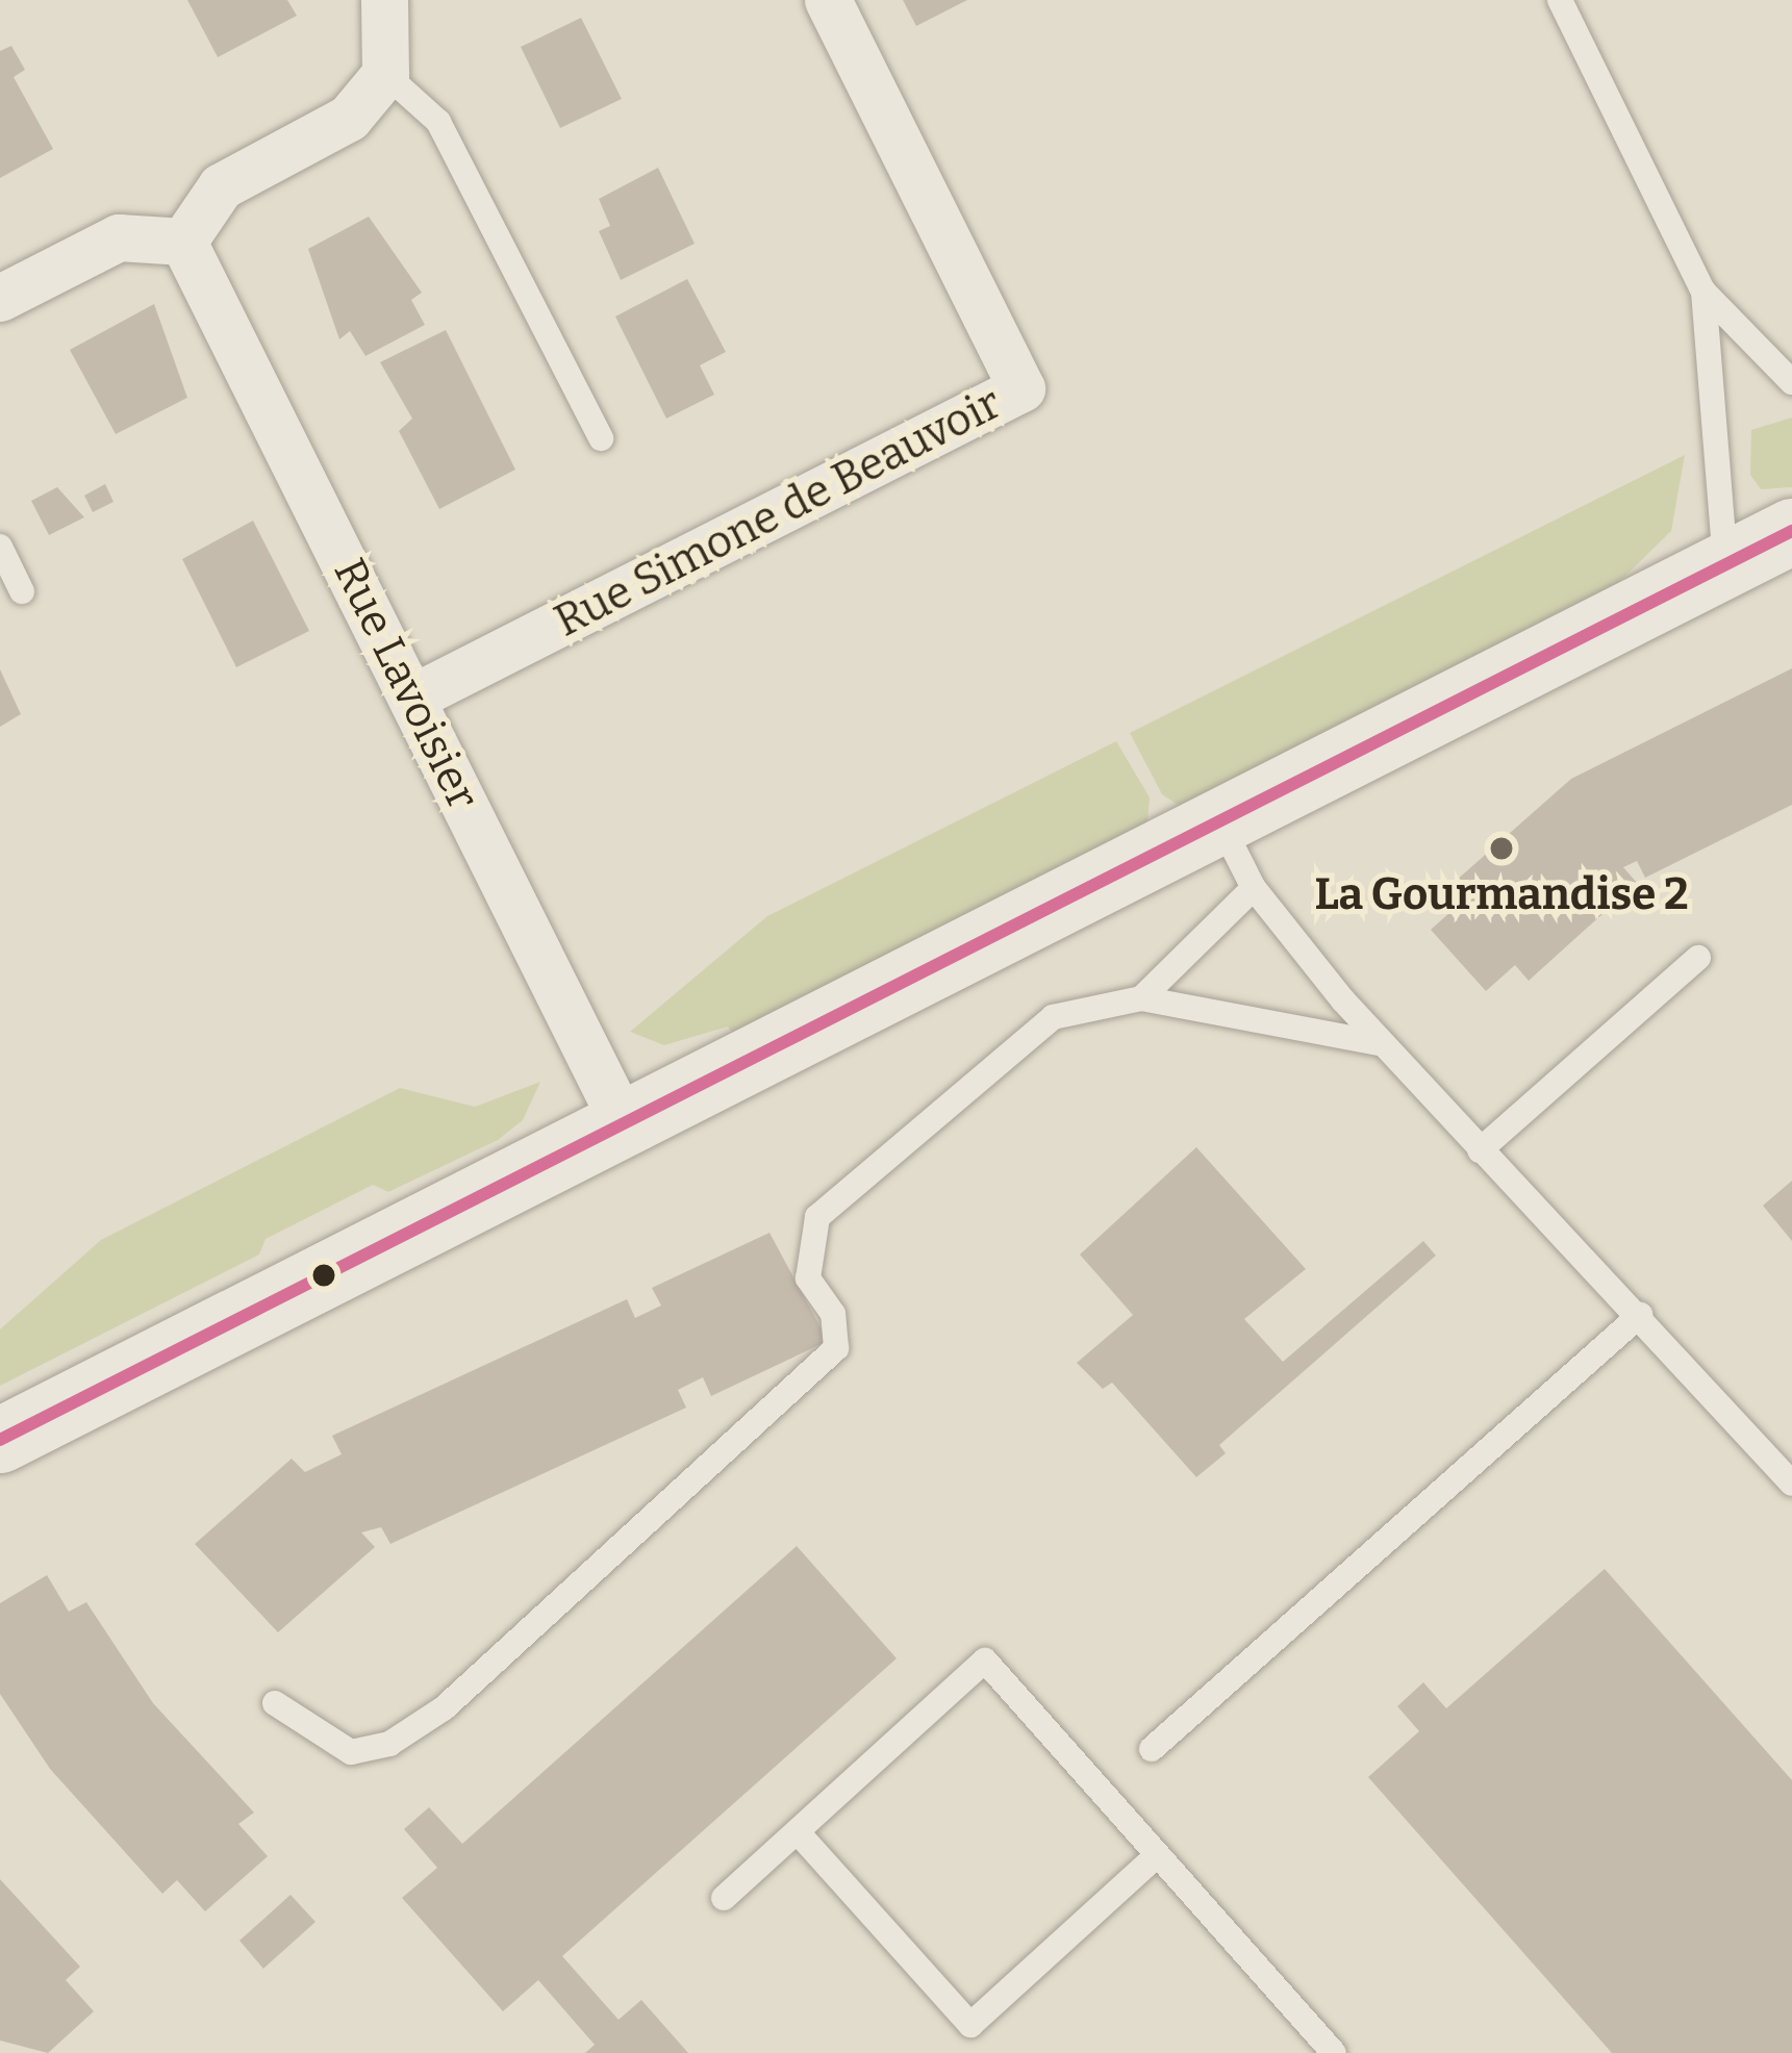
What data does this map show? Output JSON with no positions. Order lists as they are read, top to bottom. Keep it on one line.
{"streets":{"street":["Rue Simone de Beauvoir","Rue Lavoisier"]},"crossings":[["Rue Simone de Beauvoir","Rue Lavoisier"]],"places":["La Gourmandise 2"]}
